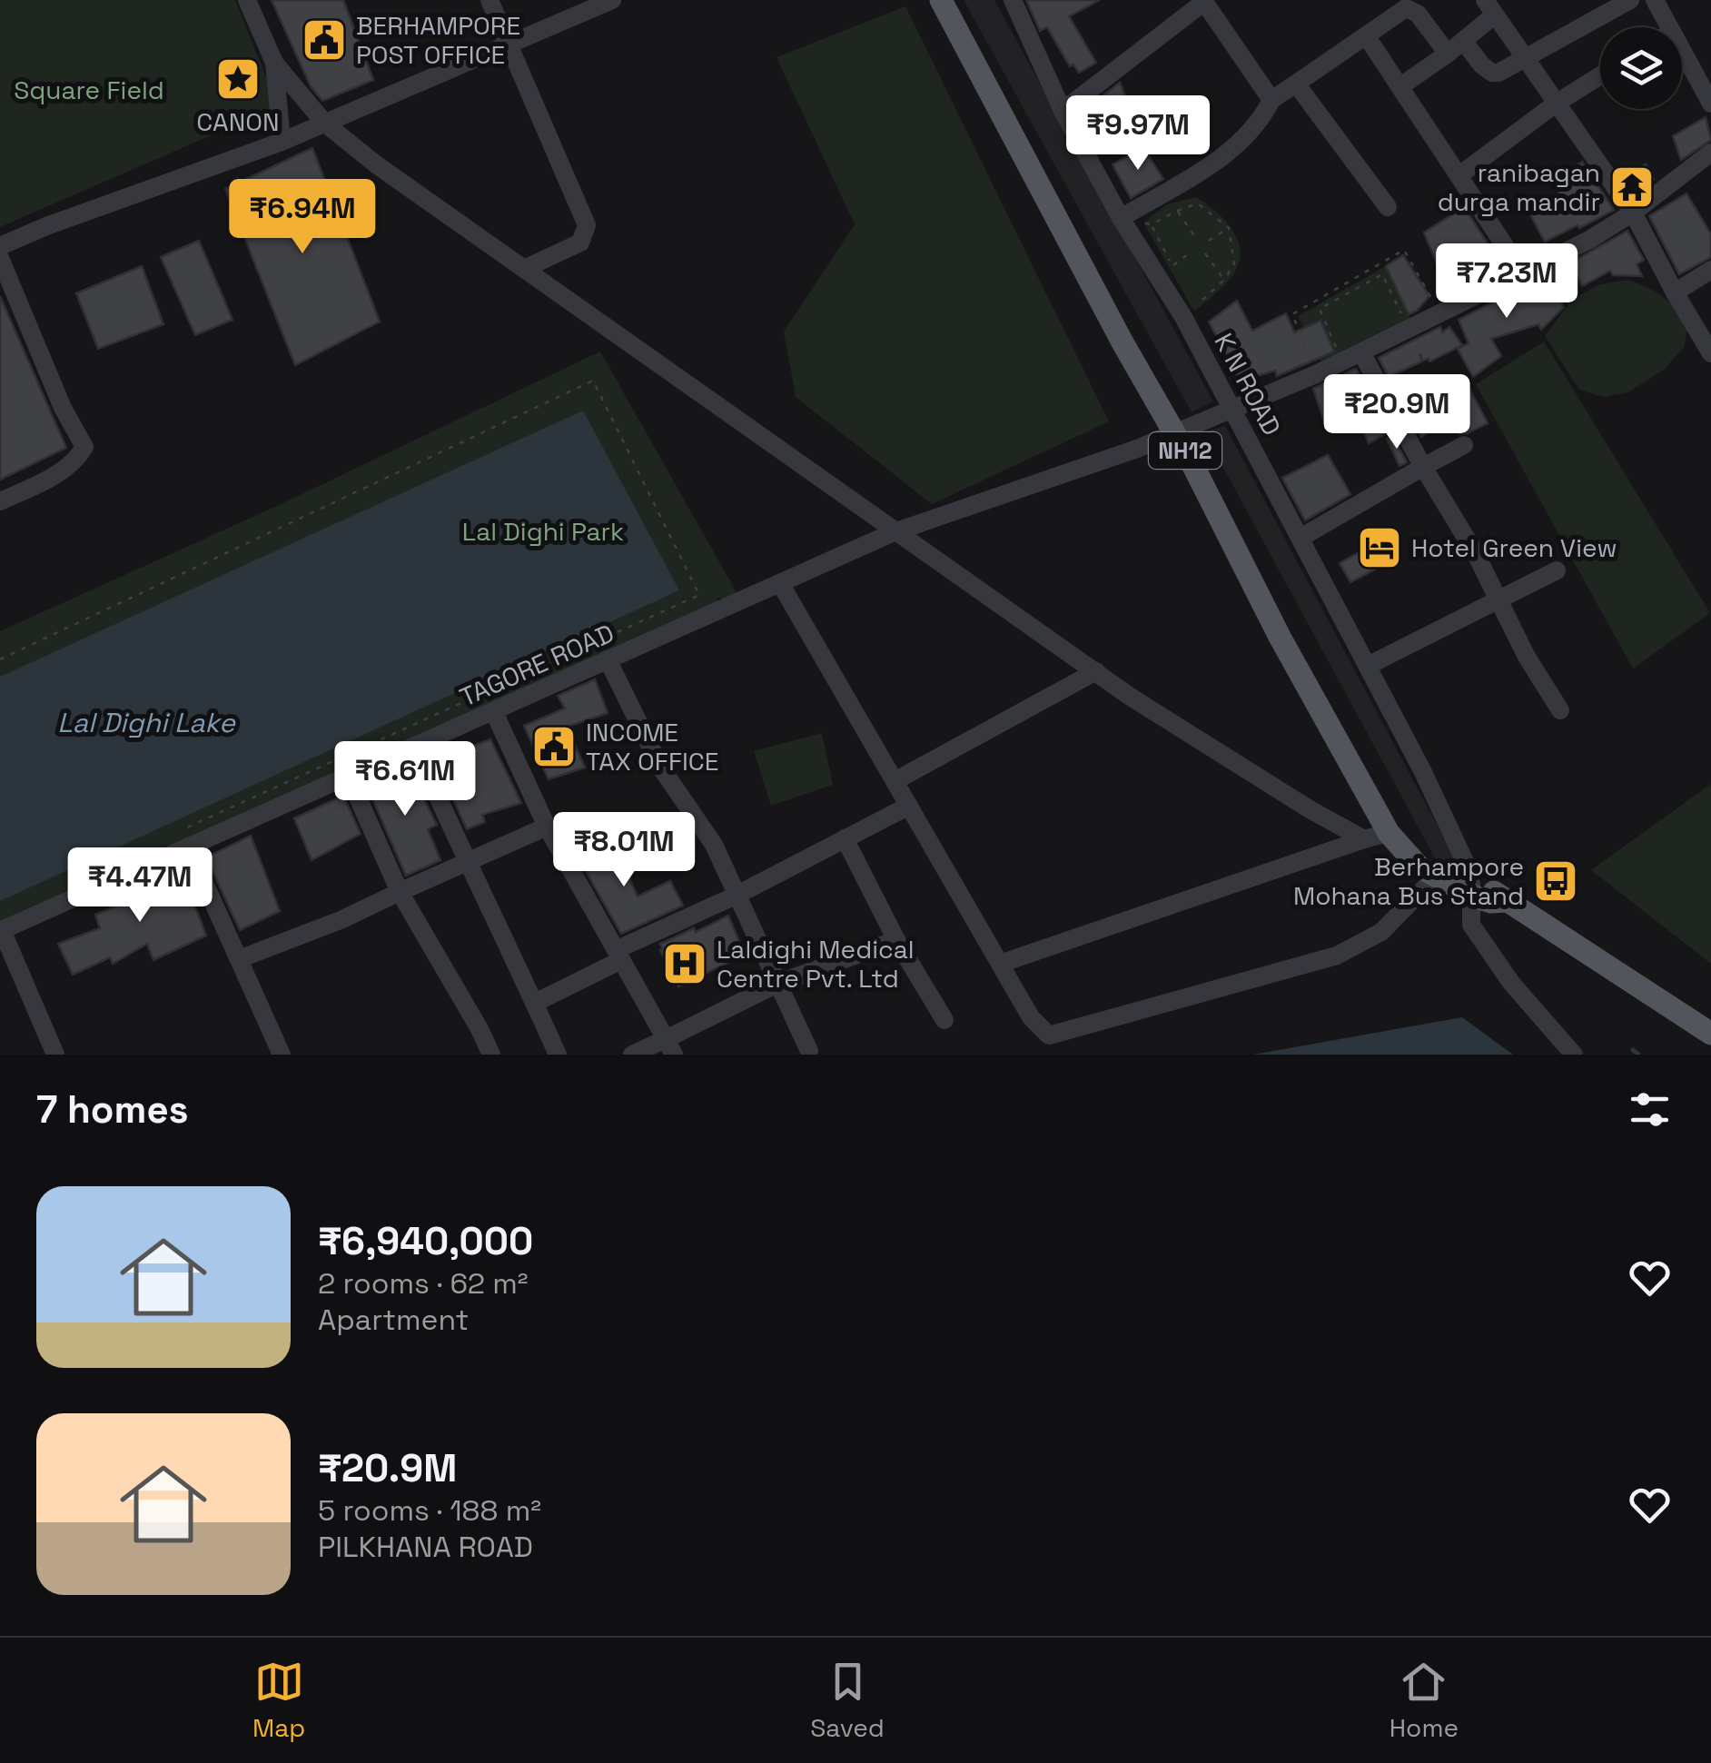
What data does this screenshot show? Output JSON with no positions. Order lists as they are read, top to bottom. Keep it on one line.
{"streets":{"main road":["NH12"],"street":["K N ROAD","TAGORE ROAD"]},"crossings":[["K N ROAD","NH12"],["K N ROAD","TAGORE ROAD"],["NH12","TAGORE ROAD"]],"water":["Lal Dighi Lake"],"parks":["Square Field","Lal Dighi Park"],"places":{"public building":["BERHAMPORE POST OFFICE","INCOME TAX OFFICE"],"place":["CANON"],"temple":["ranibagan durga mandir"],"hotel":["Hotel Green View"],"bus stop":["Berhampore Mohana Bus Stand"],"hospital":["Laldighi Medical Centre Pvt. Ltd"]},"page":{"price":["₹9.97M","₹6.94M","₹7.23M","₹20.9M","₹6.61M","₹8.01M","₹4.47M"],"heading":"7 homes","list":[{"name":"₹6,940,000","note":"2 rooms · 62 m² · Apartment"},{"name":"₹20.9M","note":"5 rooms · 188 m² · PILKHANA ROAD"}],"tabs":["Map","Saved","Home"]}}
